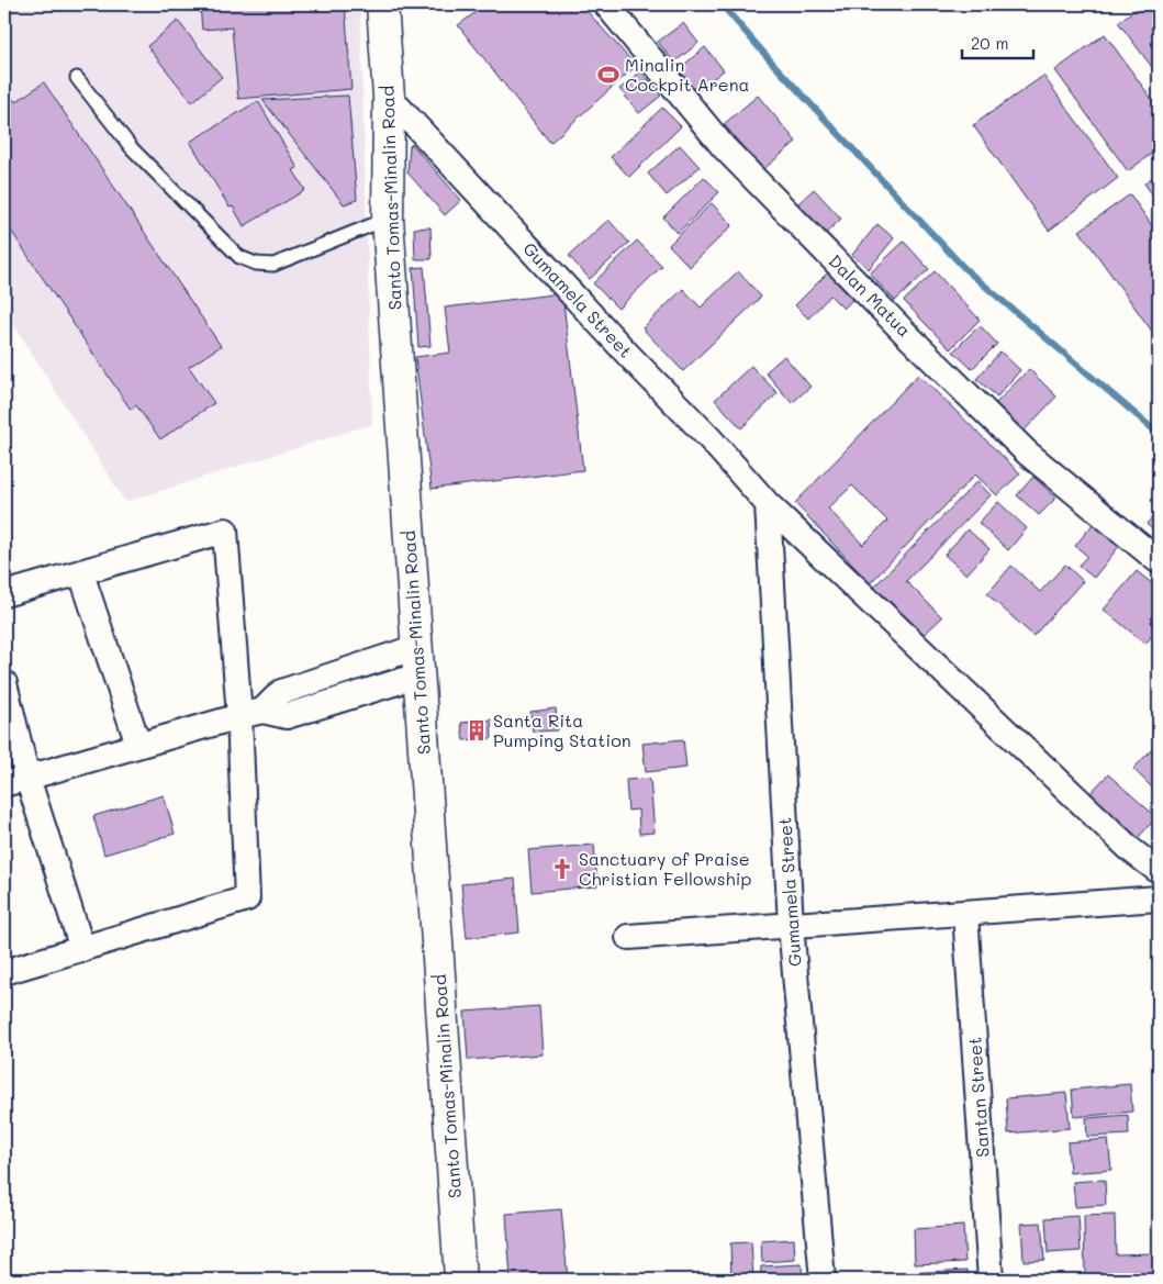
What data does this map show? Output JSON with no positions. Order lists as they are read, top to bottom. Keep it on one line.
{"streets":{"main road":["Santo Tomas-Minalin Road"],"street":["Dalan Matua","Gumamela Street","Santan Street"]},"crossings":[["Santo Tomas-Minalin Road","Gumamela Street"]],"places":{"sports":["Minalin Cockpit Arena"],"building":["Santa Rita Pumping Station"],"church":["Sanctuary of Praise Christian Fellowship"]},"scale_bar":"20 m"}
